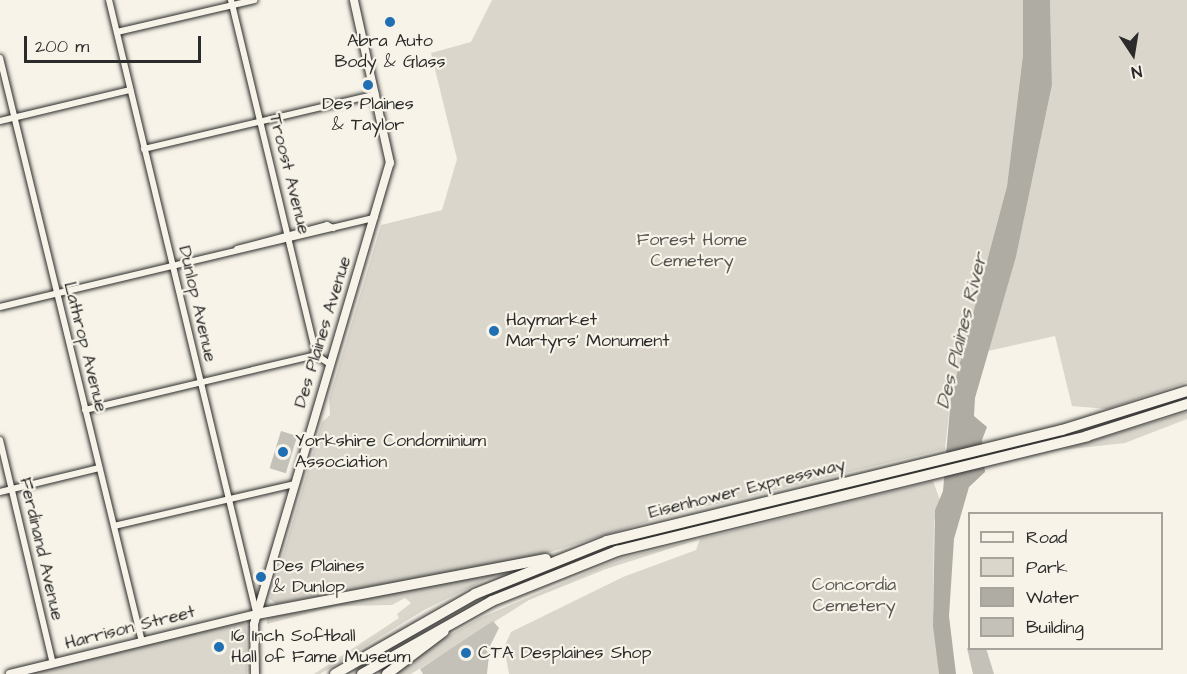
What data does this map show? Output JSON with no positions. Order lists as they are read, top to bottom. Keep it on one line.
{"streets":{"highway":["Eisenhower Expressway"],"main road":["Des Plaines Avenue","Harrison Street"],"street":["Troost Avenue","Dunlop Avenue","Lathrop Avenue","Ferdinand Avenue"]},"crossings":[["Dunlop Avenue","Des Plaines Avenue"],["Dunlop Avenue","Harrison Street"],["Des Plaines Avenue","Harrison Street"],["Lathrop Avenue","Harrison Street"],["Ferdinand Avenue","Harrison Street"]],"water":["Des Plaines River"],"parks":["Forest Home Cemetery","Concordia Cemetery"],"places":["Abra Auto Body & Glass","Des Plaines & Taylor","Haymarket Martyrs' Monument","Yorkshire Condominium Association","Des Plaines & Dunlop","16 Inch Softball Hall of Fame Museum","CTA Desplaines Shop"],"legend":["Road","Park","Water","Building"],"scale_bar":"200 m","north":"bottom"}
